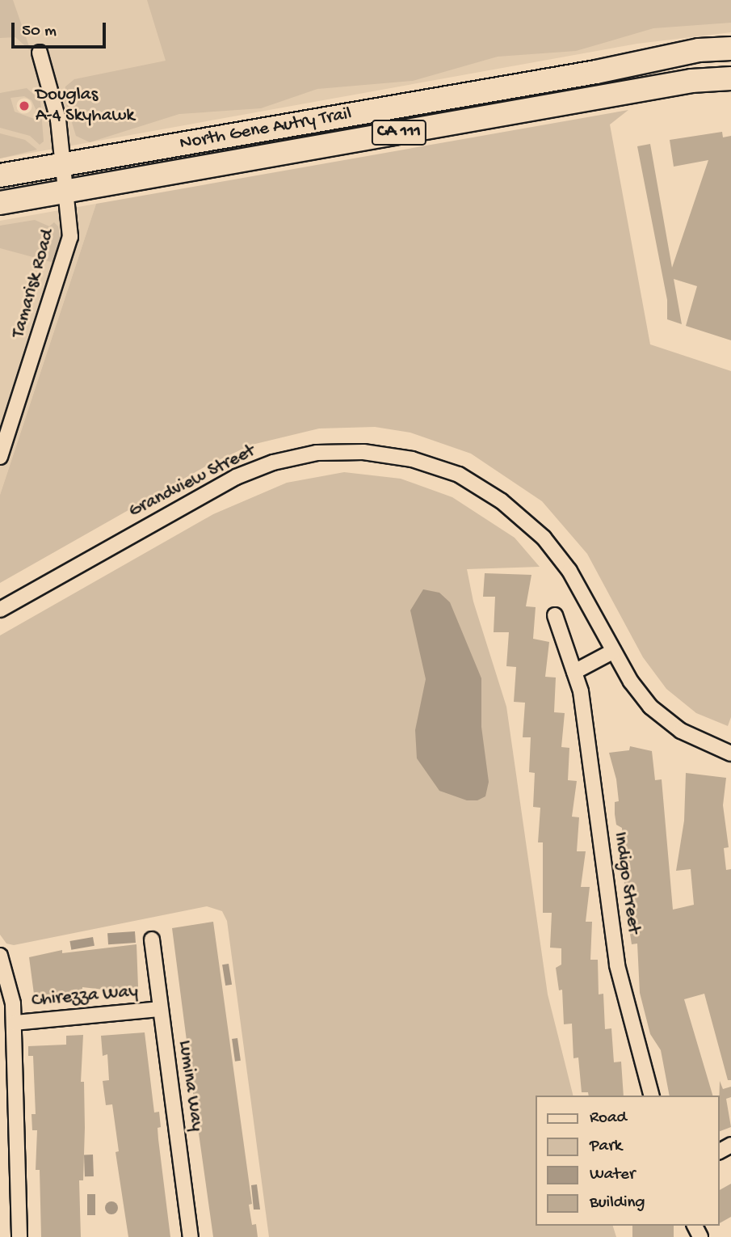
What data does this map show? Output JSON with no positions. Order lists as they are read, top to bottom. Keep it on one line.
{"streets":{"main road":["North Gene Autry Trail","CA 111"],"street":["Tamarisk Road","Grandview Street","Indigo Street","Chirezza Way","Lumina Way"]},"crossings":[["North Gene Autry Trail","Tamarisk Road"],["Chirezza Way","Lumina Way"]],"places":["Douglas A-4 Skyhawk"],"legend":["Road","Park","Water","Building"],"scale_bar":"50 m"}
